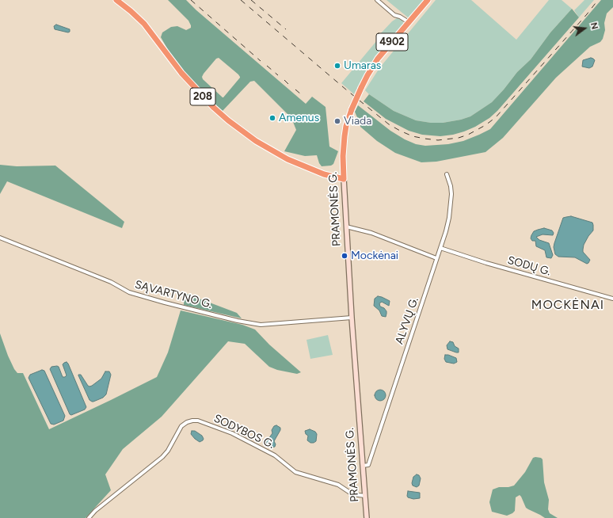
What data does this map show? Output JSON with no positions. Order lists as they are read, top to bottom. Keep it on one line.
{"streets":{"highway":["4902","208","PRAMONĖS G."],"street":["SODŲ G.","SĄVARTYNO G.","ALYVŲ G.","SODYBOS G."]},"crossings":[["208","PRAMONĖS G."],["PRAMONĖS G.","SĄVARTYNO G."],["PRAMONĖS G.","ALYVŲ G."],["PRAMONĖS G.","SODYBOS G."],["SODŲ G.","ALYVŲ G."]],"districts":["MOCKĖNAI"],"places":["Umaras","Amenus","Viada","Mockėnai"],"north":"right"}
